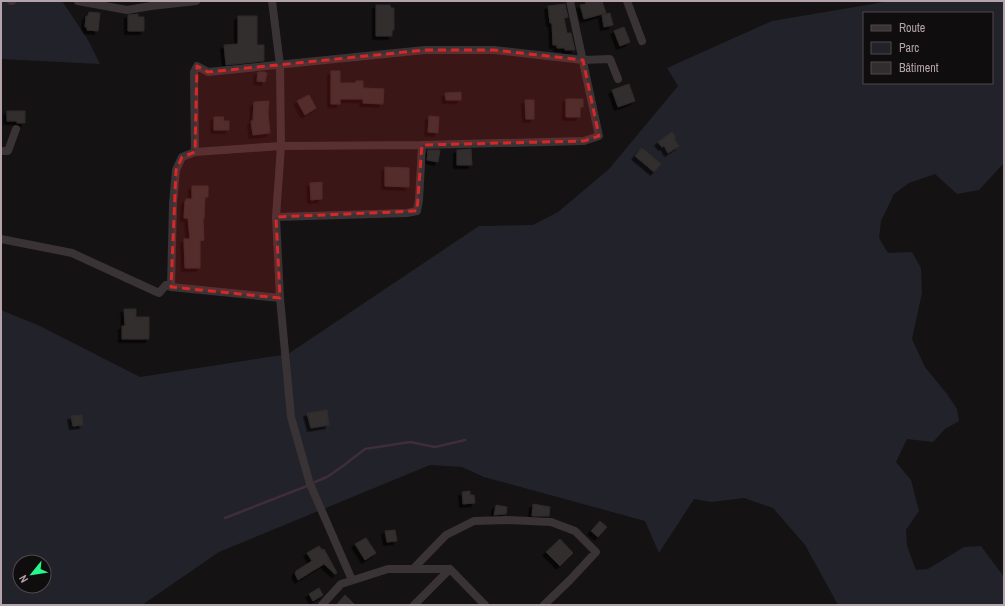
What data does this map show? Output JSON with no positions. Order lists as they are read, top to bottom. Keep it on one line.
{"legend":["Route","Parc","Bâtiment"],"north":"bottom left"}
